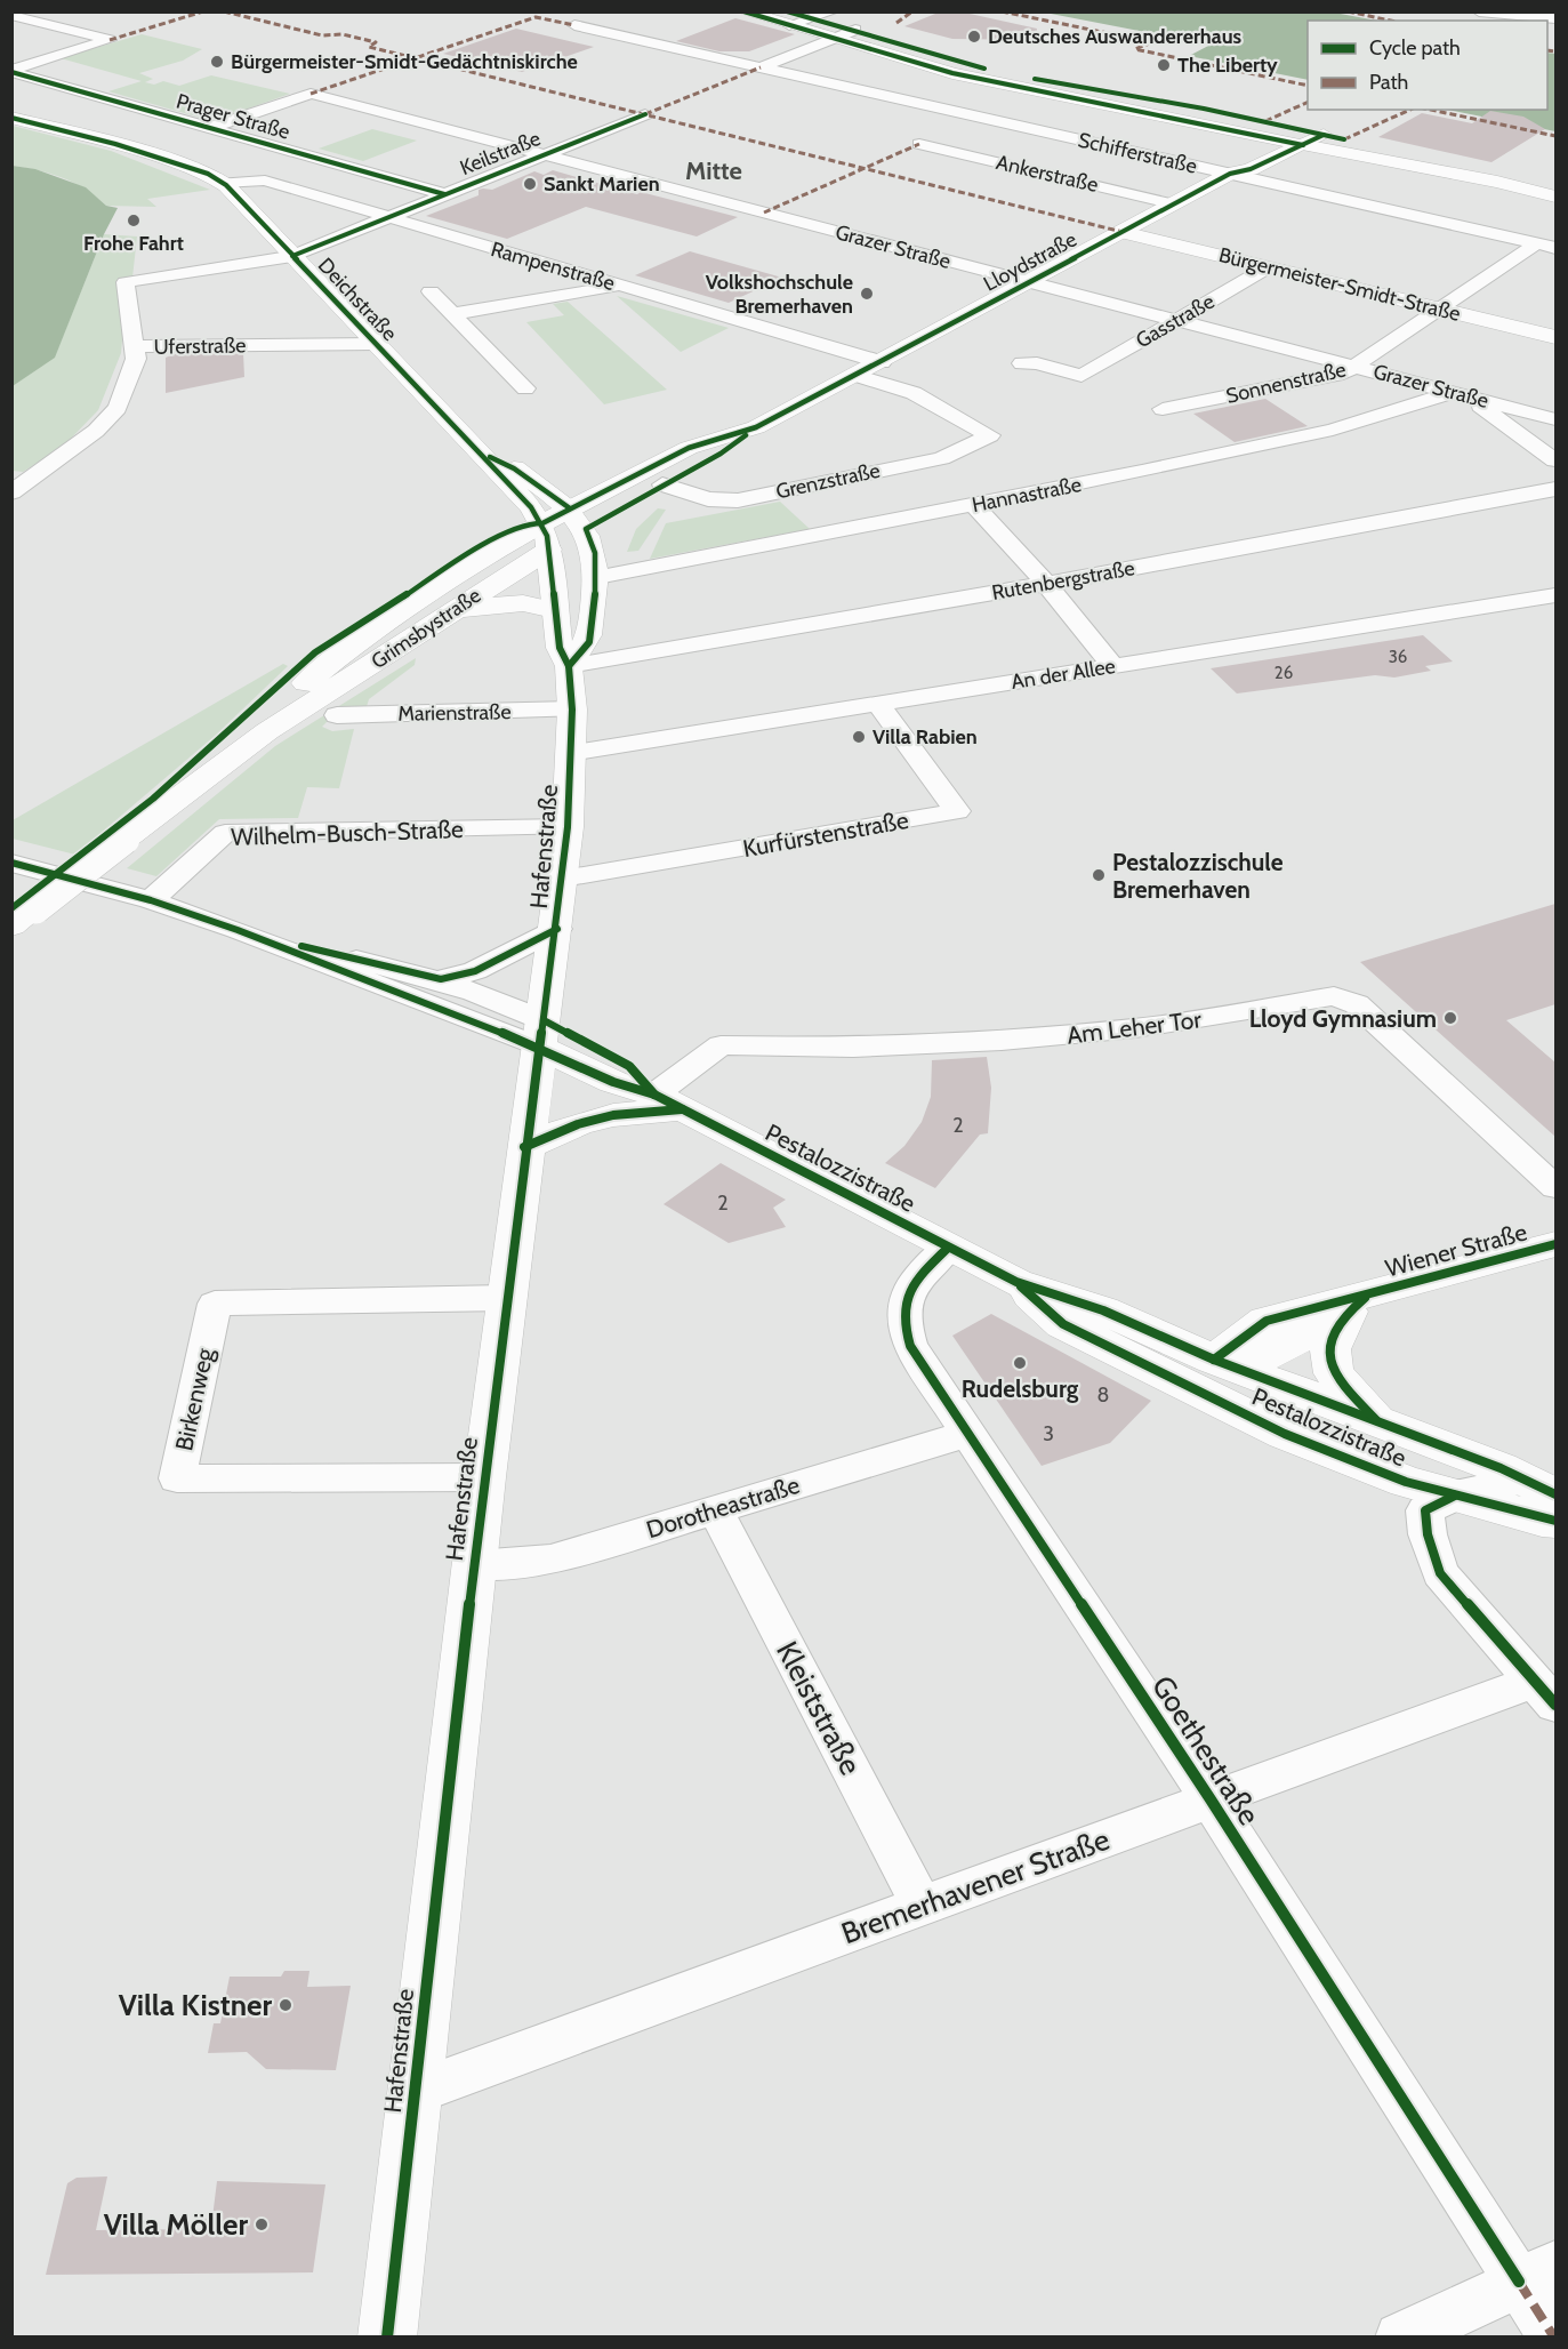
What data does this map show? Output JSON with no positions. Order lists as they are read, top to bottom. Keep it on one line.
{"streets":{"main road":["Lloydstraße","Bürgermeister-Smidt-Straße","Deichstraße","Grimsbystraße","Hafenstraße","Pestalozzistraße","Wiener Straße"],"street":["Prager Straße","Keilstraße","Schifferstraße","Ankerstraße","Grazer Straße","Rampenstraße","Gasstraße","Uferstraße","Sonnenstraße","Grenzstraße","Hannastraße","Rutenbergstraße","An der Allee","Marienstraße","Wilhelm-Busch-Straße","Kurfürstenstraße","Am Leher Tor","Birkenweg","Dorotheastraße","Kleiststraße","Goethestraße","Bremerhavener Straße"]},"crossings":[["Prager Straße","Keilstraße"],["Prager Straße","Grazer Straße"],["Keilstraße","Grazer Straße"],["Keilstraße","Rampenstraße"],["Keilstraße","Deichstraße"],["Keilstraße","Uferstraße"],["Schifferstraße","Ankerstraße"],["Schifferstraße","Lloydstraße"],["Schifferstraße","Sonnenstraße"],["Ankerstraße","Lloydstraße"],["Grazer Straße","Lloydstraße"],["Grazer Straße","Gasstraße"],["Grazer Straße","Sonnenstraße"],["Grazer Straße","Hannastraße"],["Lloydstraße","Rampenstraße"],["Lloydstraße","Bürgermeister-Smidt-Straße"],["Lloydstraße","Deichstraße"],["Lloydstraße","Grenzstraße"],["Lloydstraße","Grimsbystraße"],["Rampenstraße","Deichstraße"],["Bürgermeister-Smidt-Straße","Gasstraße"],["Bürgermeister-Smidt-Straße","Sonnenstraße"],["Deichstraße","Uferstraße"],["Deichstraße","Grimsbystraße"],["Deichstraße","Hafenstraße"],["Rutenbergstraße","Hafenstraße"],["Grimsbystraße","Hafenstraße"],["An der Allee","Kurfürstenstraße"],["An der Allee","Hafenstraße"],["Marienstraße","Hafenstraße"],["Wilhelm-Busch-Straße","Hafenstraße"],["Kurfürstenstraße","Hafenstraße"],["Hafenstraße","Pestalozzistraße"],["Hafenstraße","Birkenweg"],["Hafenstraße","Dorotheastraße"],["Hafenstraße","Bremerhavener Straße"],["Am Leher Tor","Pestalozzistraße"],["Pestalozzistraße","Wiener Straße"],["Pestalozzistraße","Goethestraße"],["Pestalozzistraße","Bremerhavener Straße"],["Dorotheastraße","Kleiststraße"],["Dorotheastraße","Goethestraße"],["Kleiststraße","Bremerhavener Straße"],["Goethestraße","Bremerhavener Straße"]],"districts":["Mitte"],"places":["Deutsches Auswandererhaus","Bürgermeister-Smidt-Gedächtniskirche","The Liberty","Sankt Marien","Frohe Fahrt","Volkshochschule Bremerhaven","Villa Rabien","Pestalozzischule Bremerhaven","Lloyd Gymnasium","Rudelsburg","Villa Kistner","Villa Möller"],"house_numbers":["36","26","2","2","8","3"],"legend":["Cycle path","Path"]}
